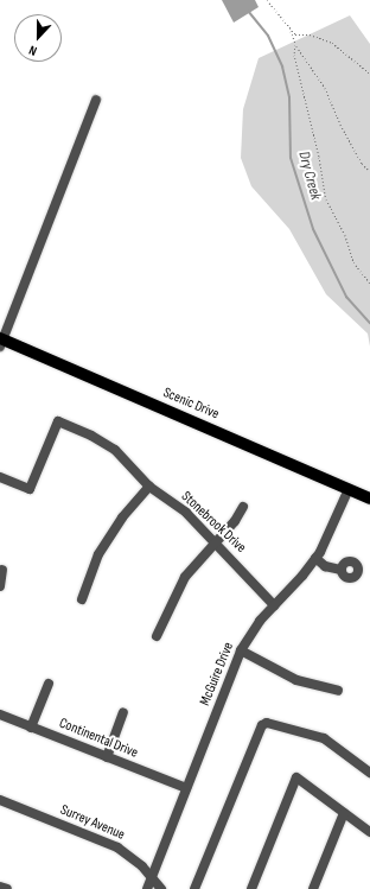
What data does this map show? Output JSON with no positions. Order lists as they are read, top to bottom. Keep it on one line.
{"streets":{"main road":["Scenic Drive"],"street":["Stonebrook Drive","McGuire Drive","Continental Drive","Surrey Avenue"]},"crossings":[["Scenic Drive","McGuire Drive"],["Stonebrook Drive","McGuire Drive"],["McGuire Drive","Continental Drive"],["McGuire Drive","Surrey Avenue"]],"water":["Dry Creek"],"north":"bottom"}
